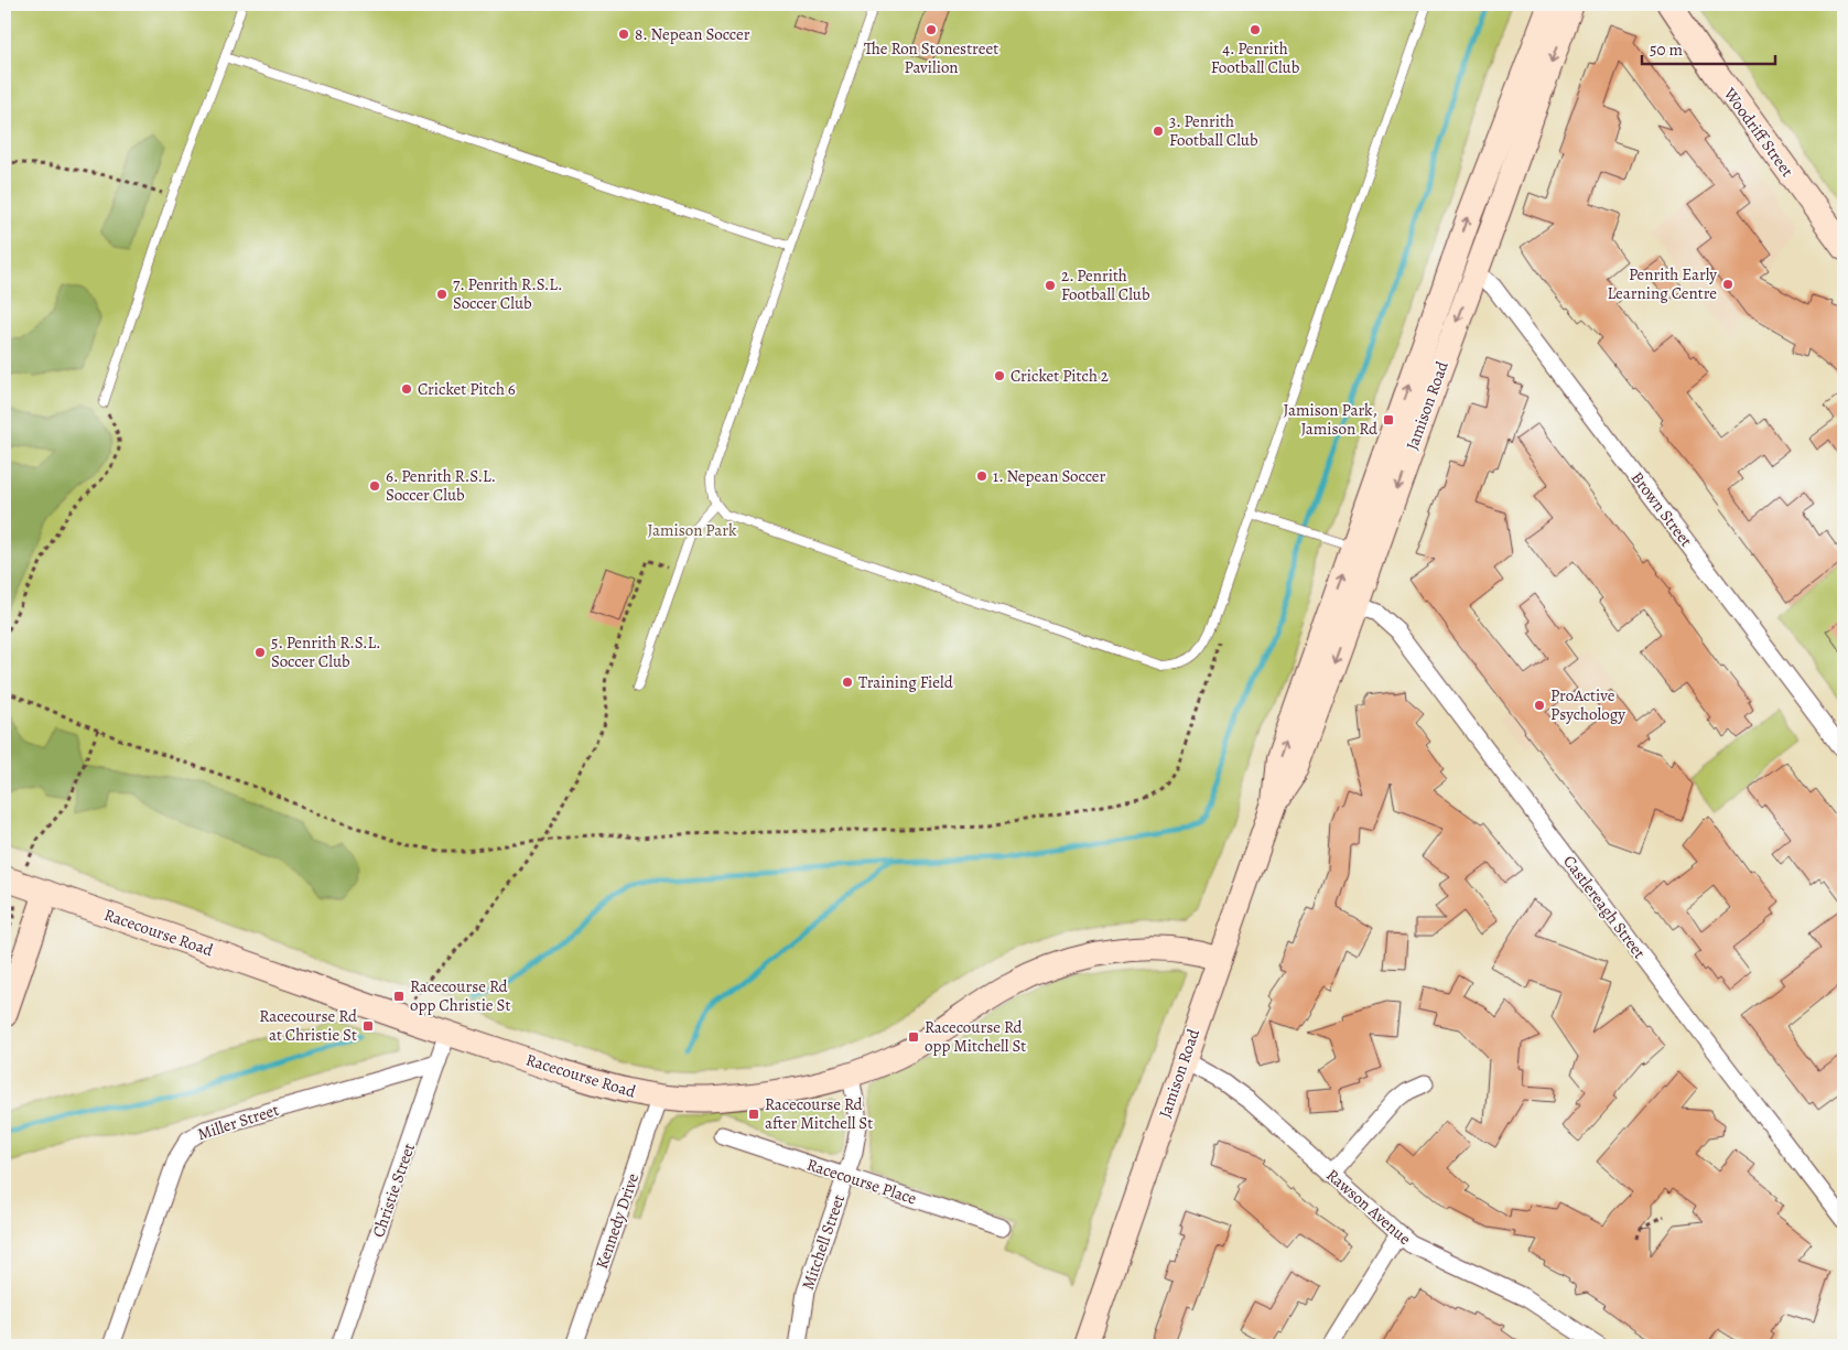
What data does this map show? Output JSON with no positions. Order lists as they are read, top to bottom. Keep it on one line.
{"streets":{"main road":["Woodriff Street","Jamison Road","Racecourse Road"],"street":["Brown Street","Castlereagh Street","Miller Street","Racecourse Place","Christie Street","Rawson Avenue","Kennedy Drive","Mitchell Street"]},"crossings":[["Jamison Road","Brown Street"],["Jamison Road","Castlereagh Street"],["Jamison Road","Racecourse Road"],["Jamison Road","Rawson Avenue"],["Racecourse Road","Christie Street"],["Racecourse Road","Kennedy Drive"],["Racecourse Road","Mitchell Street"],["Miller Street","Christie Street"],["Racecourse Place","Mitchell Street"]],"parks":["Jamison Park"],"places":{"other":["The Ron Stonestreet Pavilion","4. Penrith Football Club","8. Nepean Soccer","3. Penrith Football Club","Penrith Early Learning Centre","2. Penrith Football Club","7. Penrith R.S.L. Soccer Club","Cricket Pitch 2","Cricket Pitch 6","1. Nepean Soccer","6. Penrith R.S.L. Soccer Club","5. Penrith R.S.L. Soccer Club","Training Field","ProActive Psychology"],"transit":["Jamison Park, Jamison Rd","Racecourse Rd opp Christie St","Racecourse Rd at Christie St","Racecourse Rd opp Mitchell St","Racecourse Rd after Mitchell St"]},"scale_bar":"50 m"}
